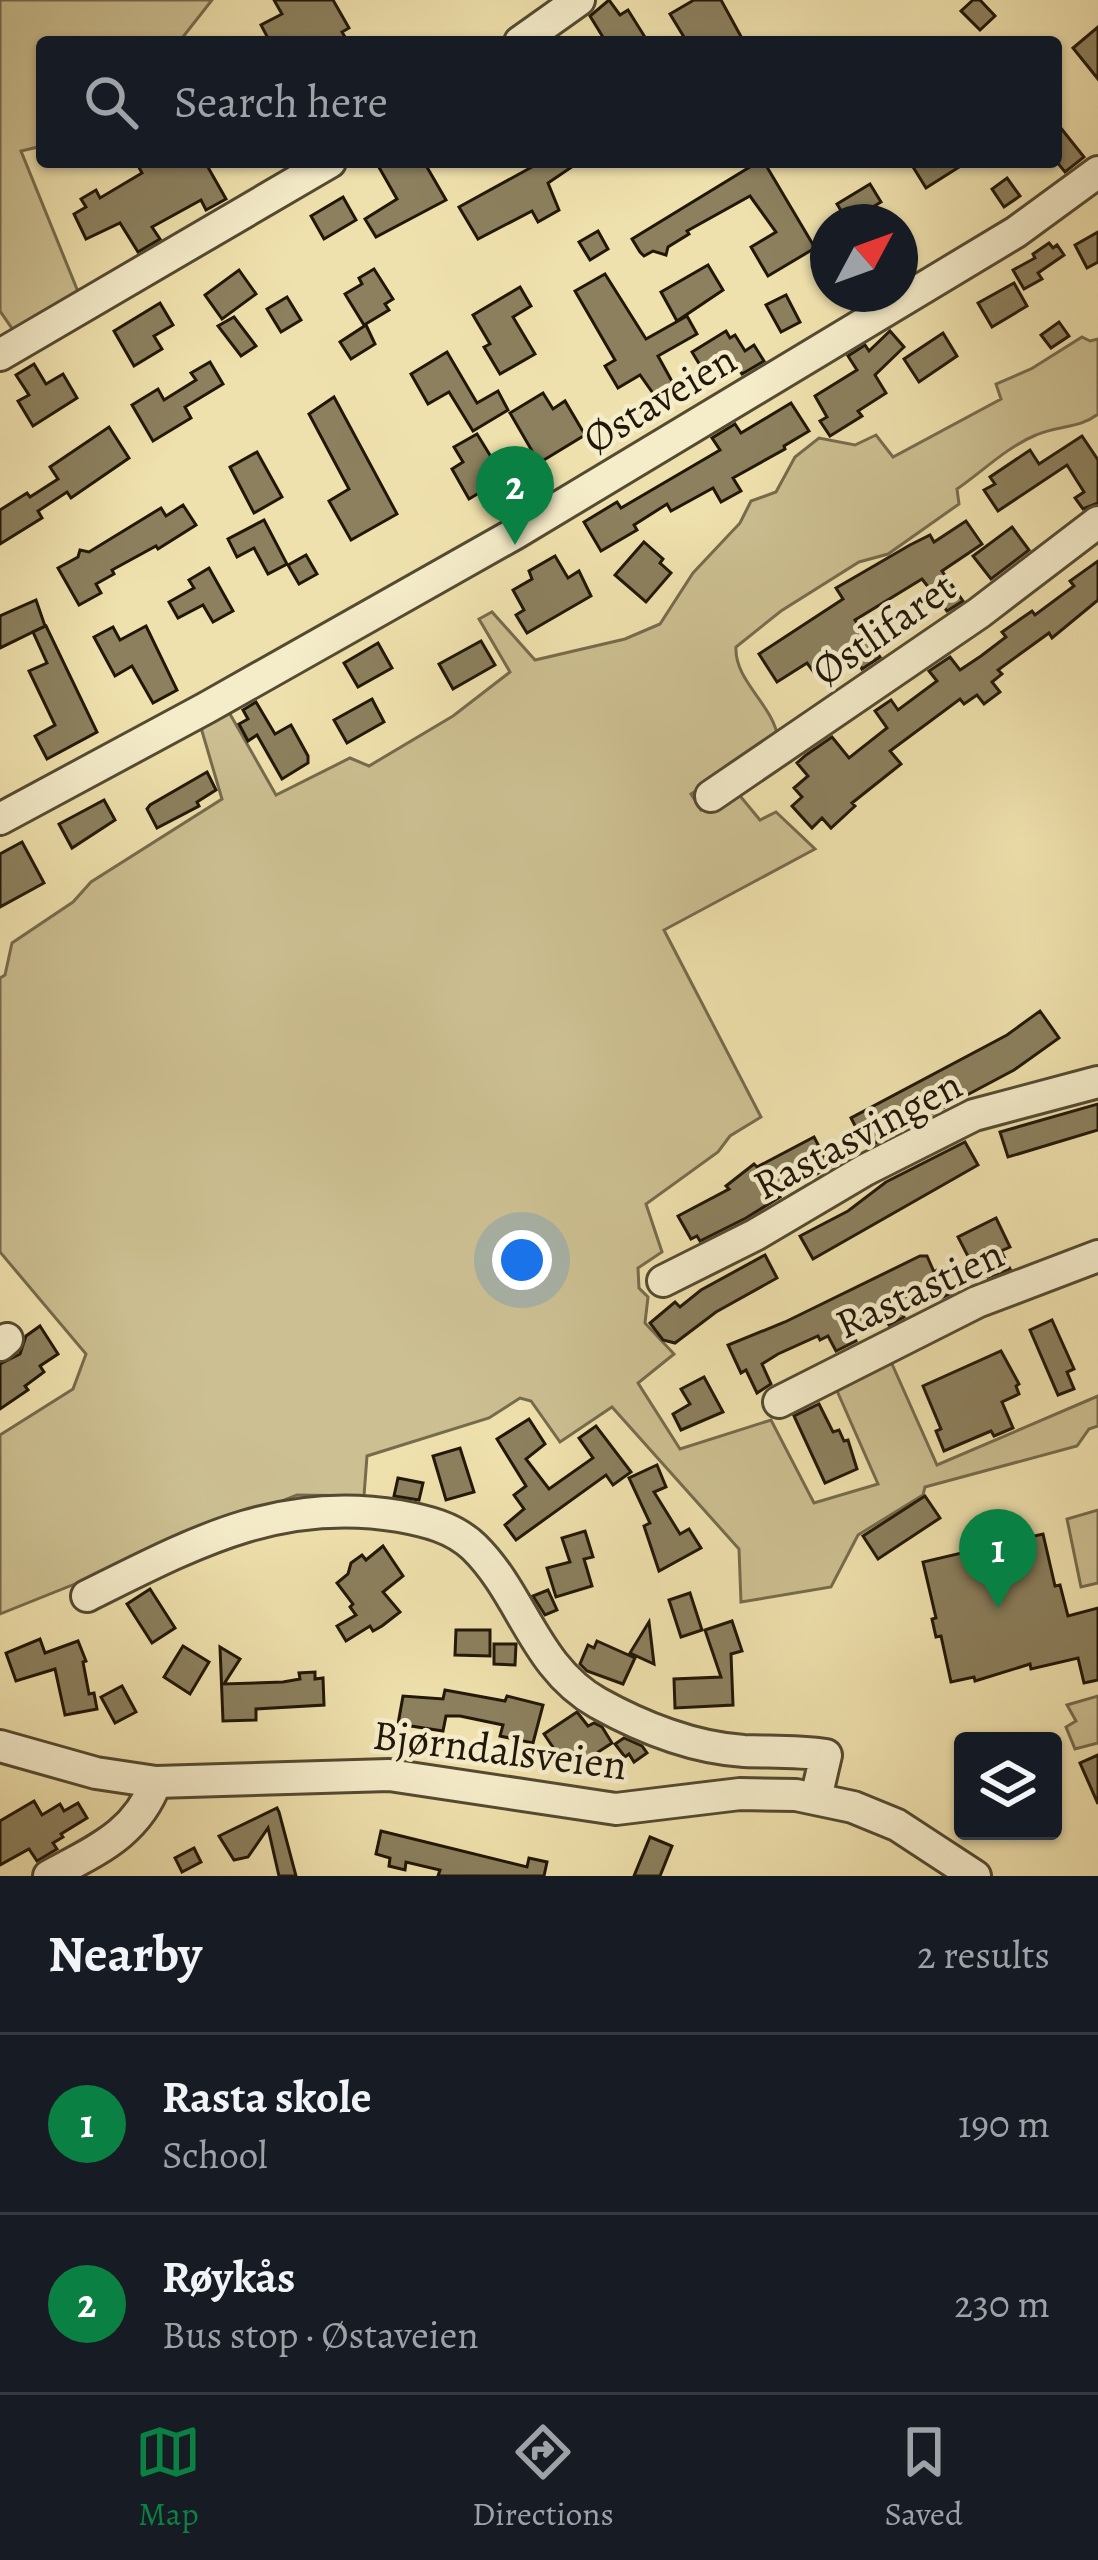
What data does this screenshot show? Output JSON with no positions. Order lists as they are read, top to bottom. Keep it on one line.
{"streets":{"street":["Østaveien","Østlifaret","Rastasvingen","Rastastien","Bjørndalsveien"]},"north":"top right","page":{"search":"Search here","pins":["2","1"],"heading":["Nearby","2 results"],"list":[{"mark":"1","name":"Rasta skole","note":"School","value":"190 m"},{"mark":"2","name":"Røykås","note":"Bus stop · Østaveien","value":"230 m"}],"nav":["Map","Directions","Saved"]}}
